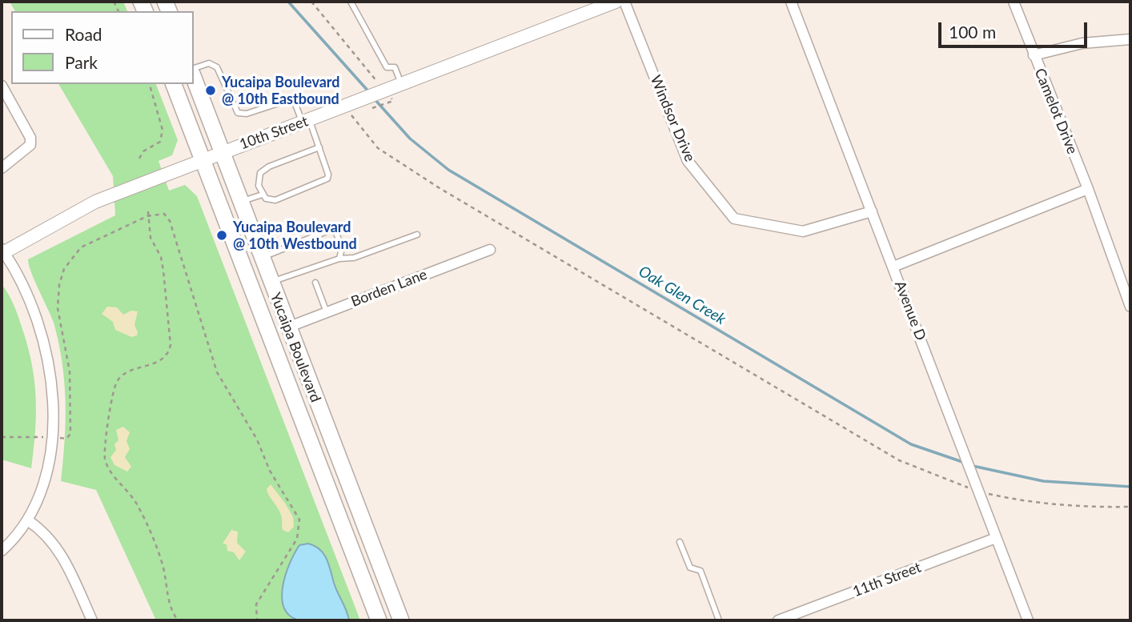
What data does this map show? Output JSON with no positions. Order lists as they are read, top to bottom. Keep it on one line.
{"streets":{"main road":["Yucaipa Boulevard"],"street":["Camelot Drive","Windsor Drive","10th Street","Borden Lane","Avenue D","11th Street"]},"crossings":[["Windsor Drive","Avenue D"],["10th Street","Yucaipa Boulevard"],["Borden Lane","Yucaipa Boulevard"],["Avenue D","11th Street"]],"water":["Oak Glen Creek"],"places":["Yucaipa Boulevard @ 10th Eastbound","Yucaipa Boulevard @ 10th Westbound"],"legend":["Road","Park"],"scale_bar":"100 m"}
